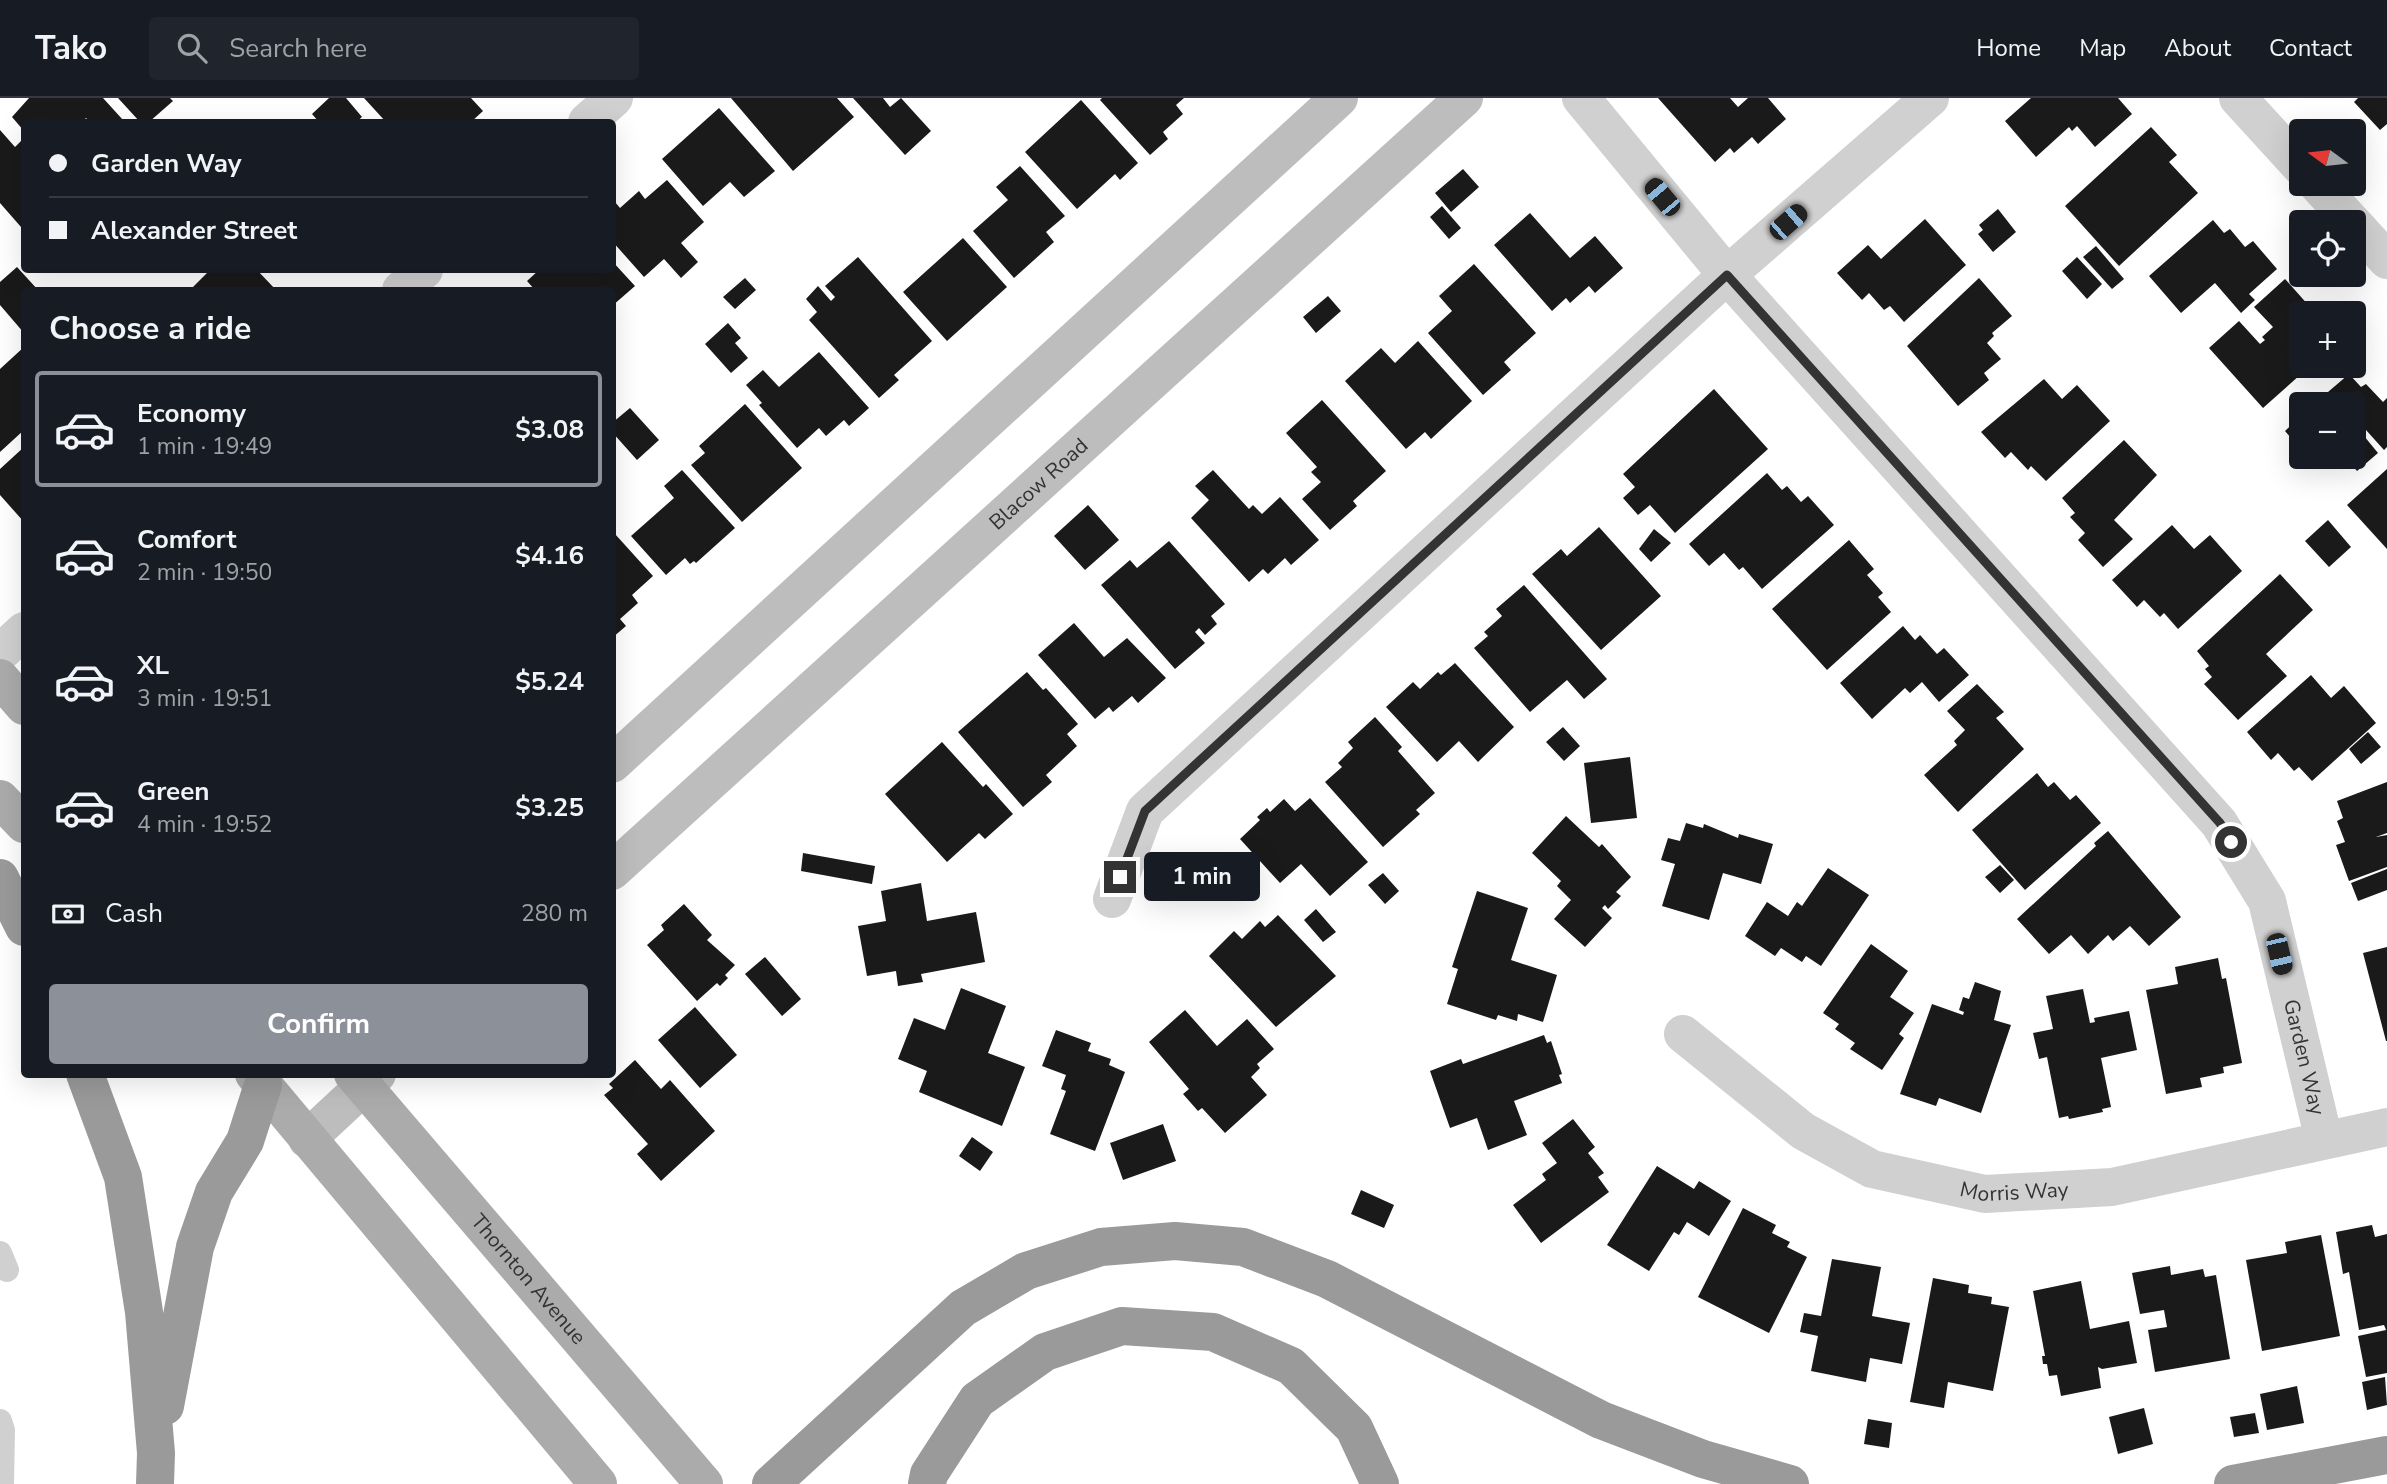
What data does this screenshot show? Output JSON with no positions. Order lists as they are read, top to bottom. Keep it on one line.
{"streets":{"main road":["Blacow Road","Thornton Avenue"],"street":["Garden Way","Morris Way"]},"crossings":[["Garden Way","Morris Way"]],"north":"left","page":{"header":"Tako","search":"Search here","nav":["Home","Map","About","Contact"],"map_buttons":["+","−"],"banner":["Garden Way","Alexander Street"],"heading":"Choose a ride","list":[{"name":"Economy","note":"1 min · 19:49","value":"$3.08"},{"name":"Comfort","note":"2 min · 19:50","value":"$4.16"},{"name":"XL","note":"3 min · 19:51","value":"$5.24"},{"name":"Green","note":"4 min · 19:52","value":"$3.25"}],"bubble":"1 min","pay":["Cash","280 m"],"buttons":"Confirm"}}
